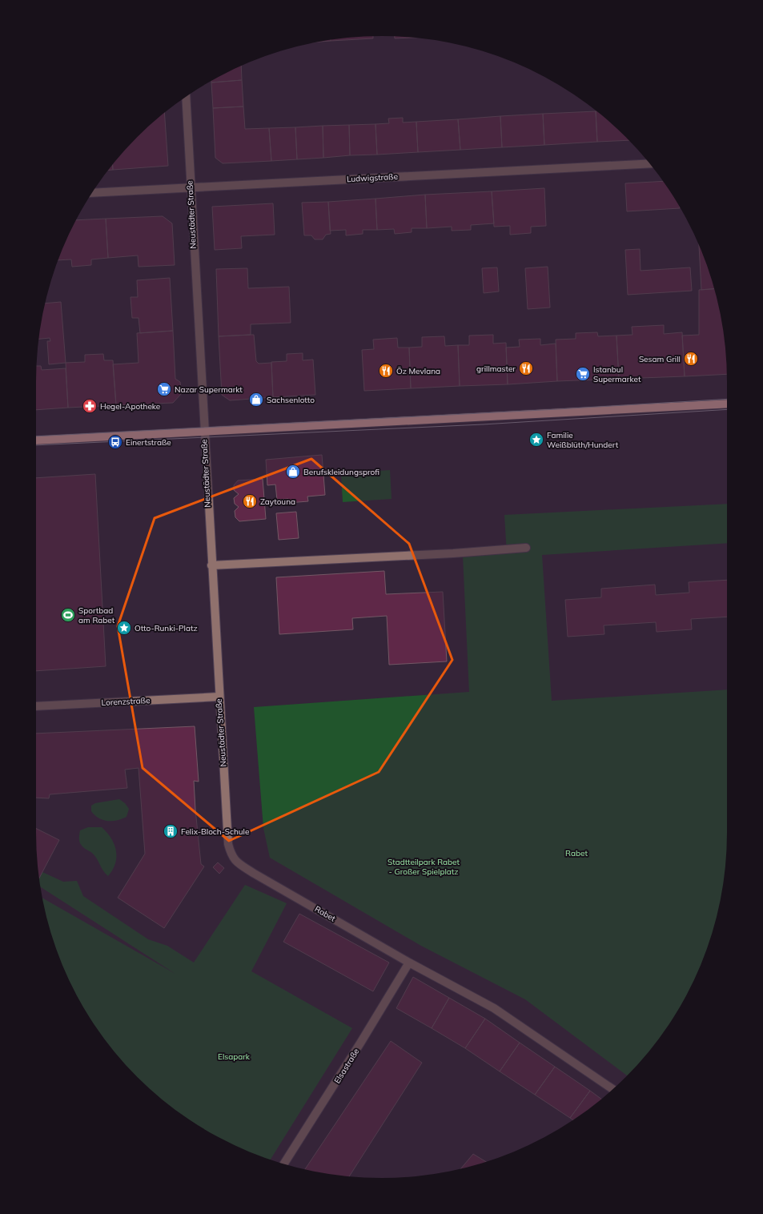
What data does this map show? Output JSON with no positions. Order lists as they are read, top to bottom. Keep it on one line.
{"streets":{"street":["Ludwigstraße","Neustädter Straße","Lorenzstraße","Rabet","Elsastraße"]},"crossings":[["Ludwigstraße","Neustädter Straße"],["Neustädter Straße","Lorenzstraße"],["Neustädter Straße","Rabet"],["Rabet","Elsastraße"]],"parks":["Rabet","Stadtteilpark Rabet - Großer Spielplatz","Elsapark"],"places":{"restaurant":["Sesam Grill","grillmaster","Öz Mevlana","Zaytouna"],"supermarket":["Istanbul Supermarket","Nazar Supermarkt"],"shop":["Sachsenlotto","Berufskleidungsprofi"],"pharmacy":["Hegel-Apotheke"],"place":["Familie Weißblüth/Hundert","Otto-Runki-Platz"],"bus stop":["Einertstraße"],"sports":["Sportbad am Rabet"],"building":["Felix-Bloch-Schule"]}}
